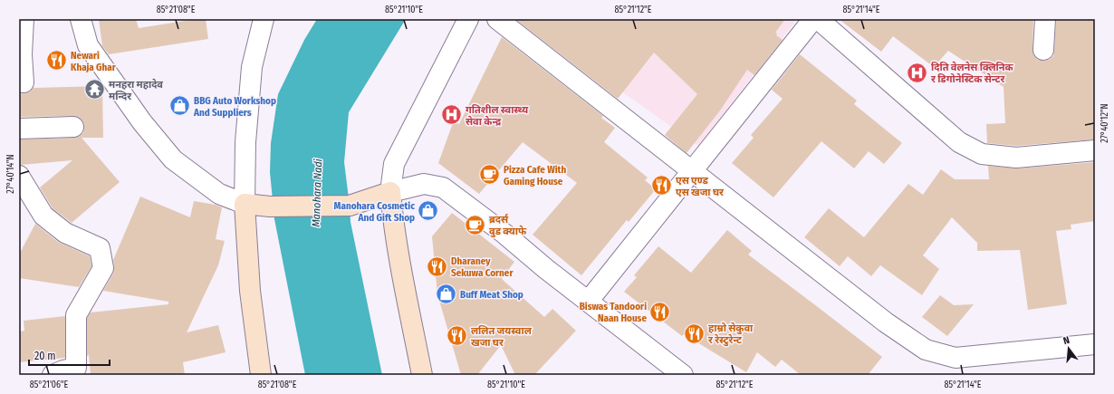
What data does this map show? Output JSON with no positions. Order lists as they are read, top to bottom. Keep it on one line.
{"water":["Manohara Nadi"],"places":{"restaurant":["Newari Khaja Ghar","एस एण्ड एस खजा घर","Dharaney Sekuwa Corner","Biswas Tandoori Naan House","हाम्रो सेकुवा र रेस्टुरेन्ट","ललित जयस्वाल खजा घर"],"hospital":["दिति वेलनेस क्लिनिक र डिगोनेस्टिक सेन्टर","गतिशील स्वास्थ्य सेवा केन्द्र"],"temple":["मनहरा महादेव मन्दिर"],"shop":["BBG Auto Workshop And Suppliers","Manohara Cosmetic And Gift Shop","Buff Meat Shop"],"cafe":["Pizza Cafe With Gaming House","ब्रदर्स वुड क्याफे"]},"scale_bar":"20 m","north":"top","coordinates":["85°21'08\"E","85°21'10\"E","85°21'12\"E","85°21'14\"E","27°40'12\"N","27°40'14\"N","85°21'06\"E"]}
